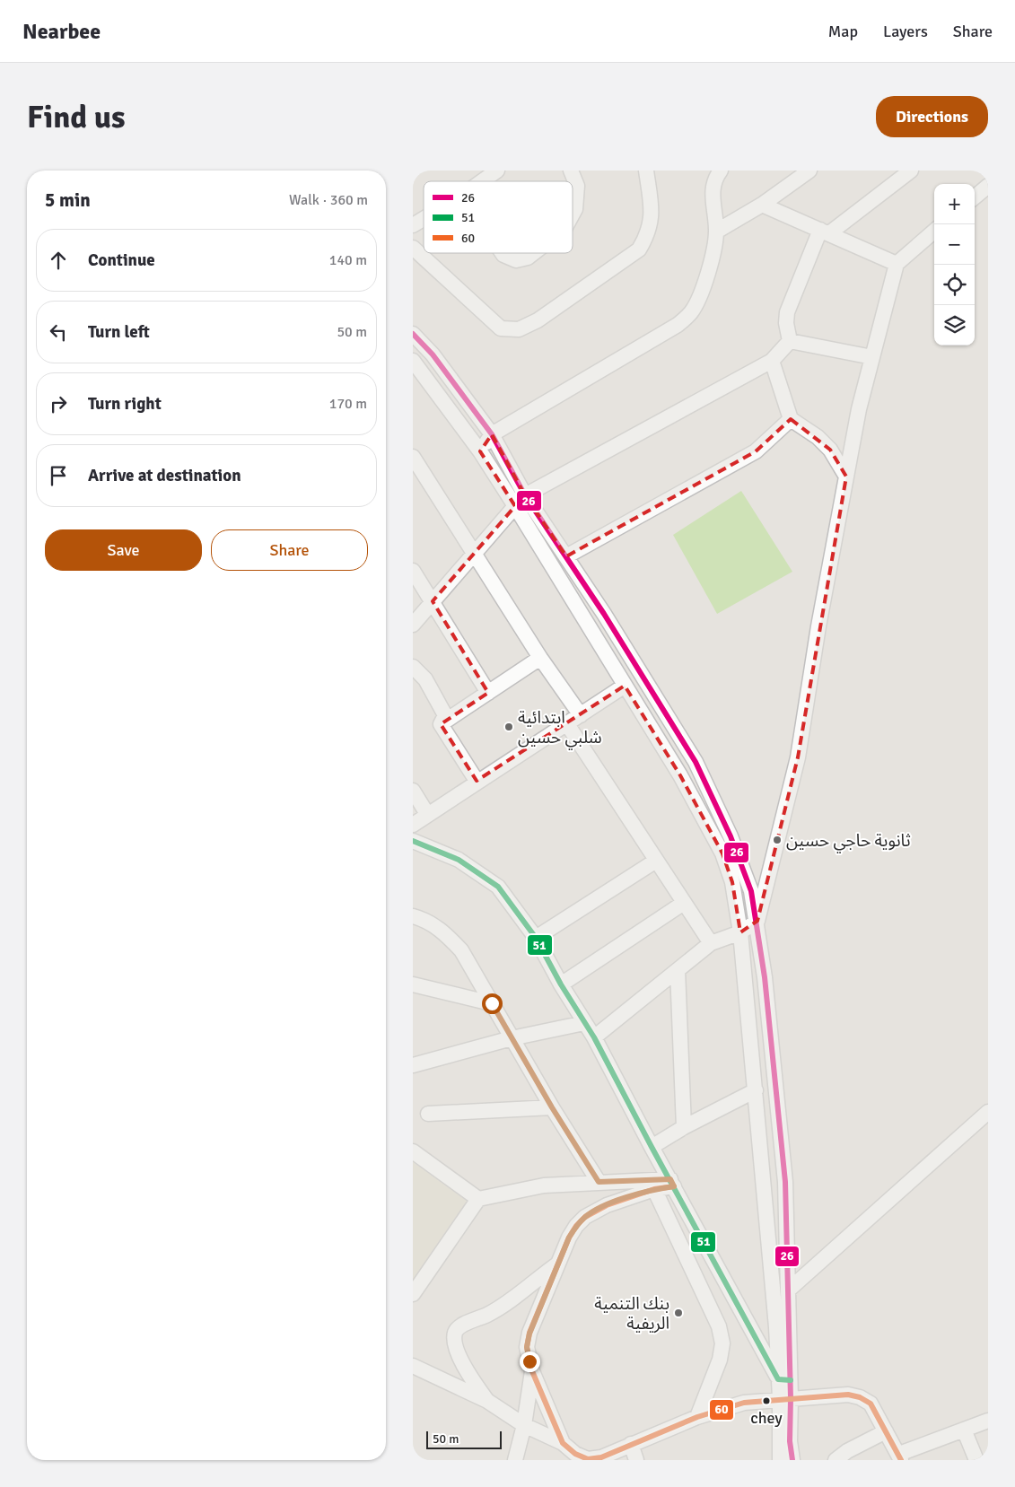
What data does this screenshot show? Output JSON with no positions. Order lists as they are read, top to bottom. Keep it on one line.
{"places":["ابتدائية شلبي حسين","ثانوية حاجي حسين","بنك التنمية الريفية","chey"],"lines":["transit line 26","transit line 51","transit line 60"],"legend":["26","51","60"],"scale_bar":"50 m","page":{"header":"Nearbee","nav":["Map","Layers","Share"],"buttons":["Directions",["Save","Share"]],"title":"Find us","heading":["5 min","Walk · 360 m"],"map_buttons":["+","−"],"list":[["Continue","140 m"],["Turn left","50 m"],["Turn right","170 m"],"Arrive at destination"],"scale":"50 m"}}
